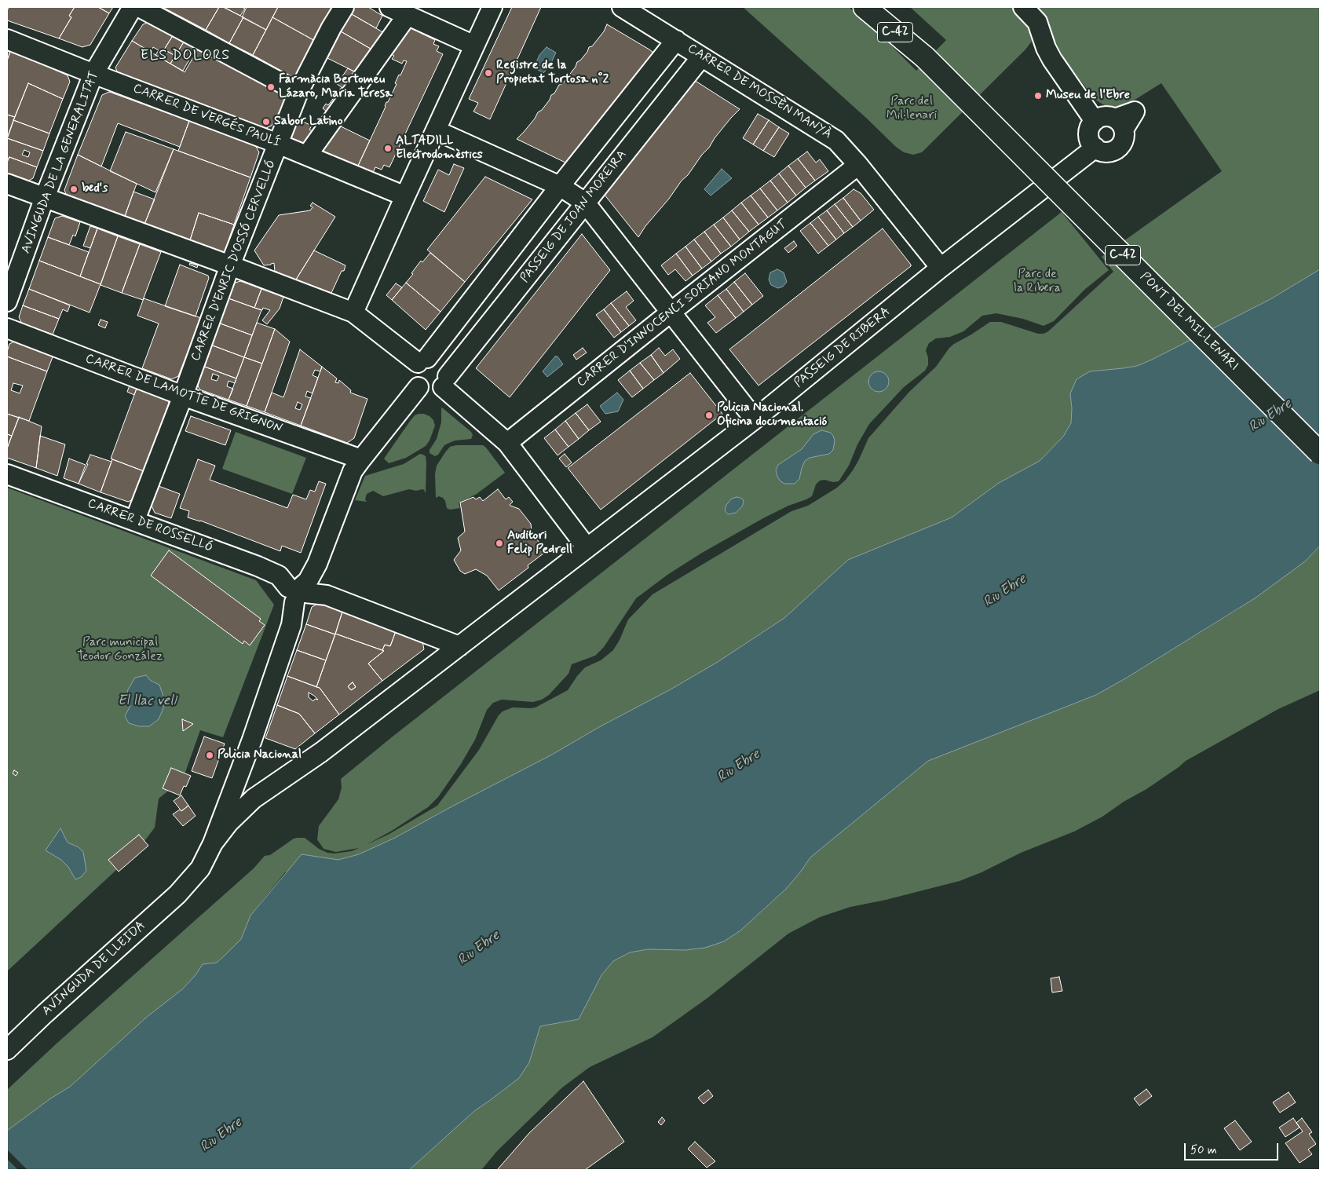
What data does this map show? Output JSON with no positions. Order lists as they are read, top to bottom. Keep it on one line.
{"streets":{"main road":["C-42","PONT DEL MIL·LENARI"],"street":["CARRER DE MOSSÈN MANYÀ","CARRER DE VERGÉS PAULÍ","AVINGUDA DE LA GENERALITAT","PASSEIG DE JOAN MOREIRA","CARRER D'ENRIC D'OSSÓ CERVELLÓ","CARRER D'INNOCENCI SORIANO MONTAGUT","PASSEIG DE RIBERA","CARRER DE LAMOTTE DE GRIGNON","CARRER DE ROSSELLÓ","AVINGUDA DE LLEIDA"]},"crossings":[["C-42","PONT DEL MIL·LENARI"],["CARRER DE MOSSÈN MANYÀ","PASSEIG DE JOAN MOREIRA"],["CARRER DE MOSSÈN MANYÀ","CARRER D'INNOCENCI SORIANO MONTAGUT"],["CARRER DE MOSSÈN MANYÀ","PASSEIG DE RIBERA"],["CARRER DE VERGÉS PAULÍ","AVINGUDA DE LA GENERALITAT"],["CARRER DE VERGÉS PAULÍ","CARRER D'ENRIC D'OSSÓ CERVELLÓ"],["CARRER D'ENRIC D'OSSÓ CERVELLÓ","CARRER DE LAMOTTE DE GRIGNON"],["CARRER D'ENRIC D'OSSÓ CERVELLÓ","CARRER DE ROSSELLÓ"]],"districts":["ELS DOLORS"],"water":["Riu Ebre","El llac vell"],"parks":["Parc del Mil·lenari","Parc de la Ribera","Parc municipal Teodor González"],"places":["Registre de la Propietat Tortosa n°2","Farmàcia Bertomeu Lázaro, Maria Teresa","Museu de l'Ebre","Sabor Latino","ALTADILL Electrodomèstics","bed's","Policia Nacional. Oficina documentació","Auditori Felip Pedrell","Policia Nacional"],"scale_bar":"50 m"}
